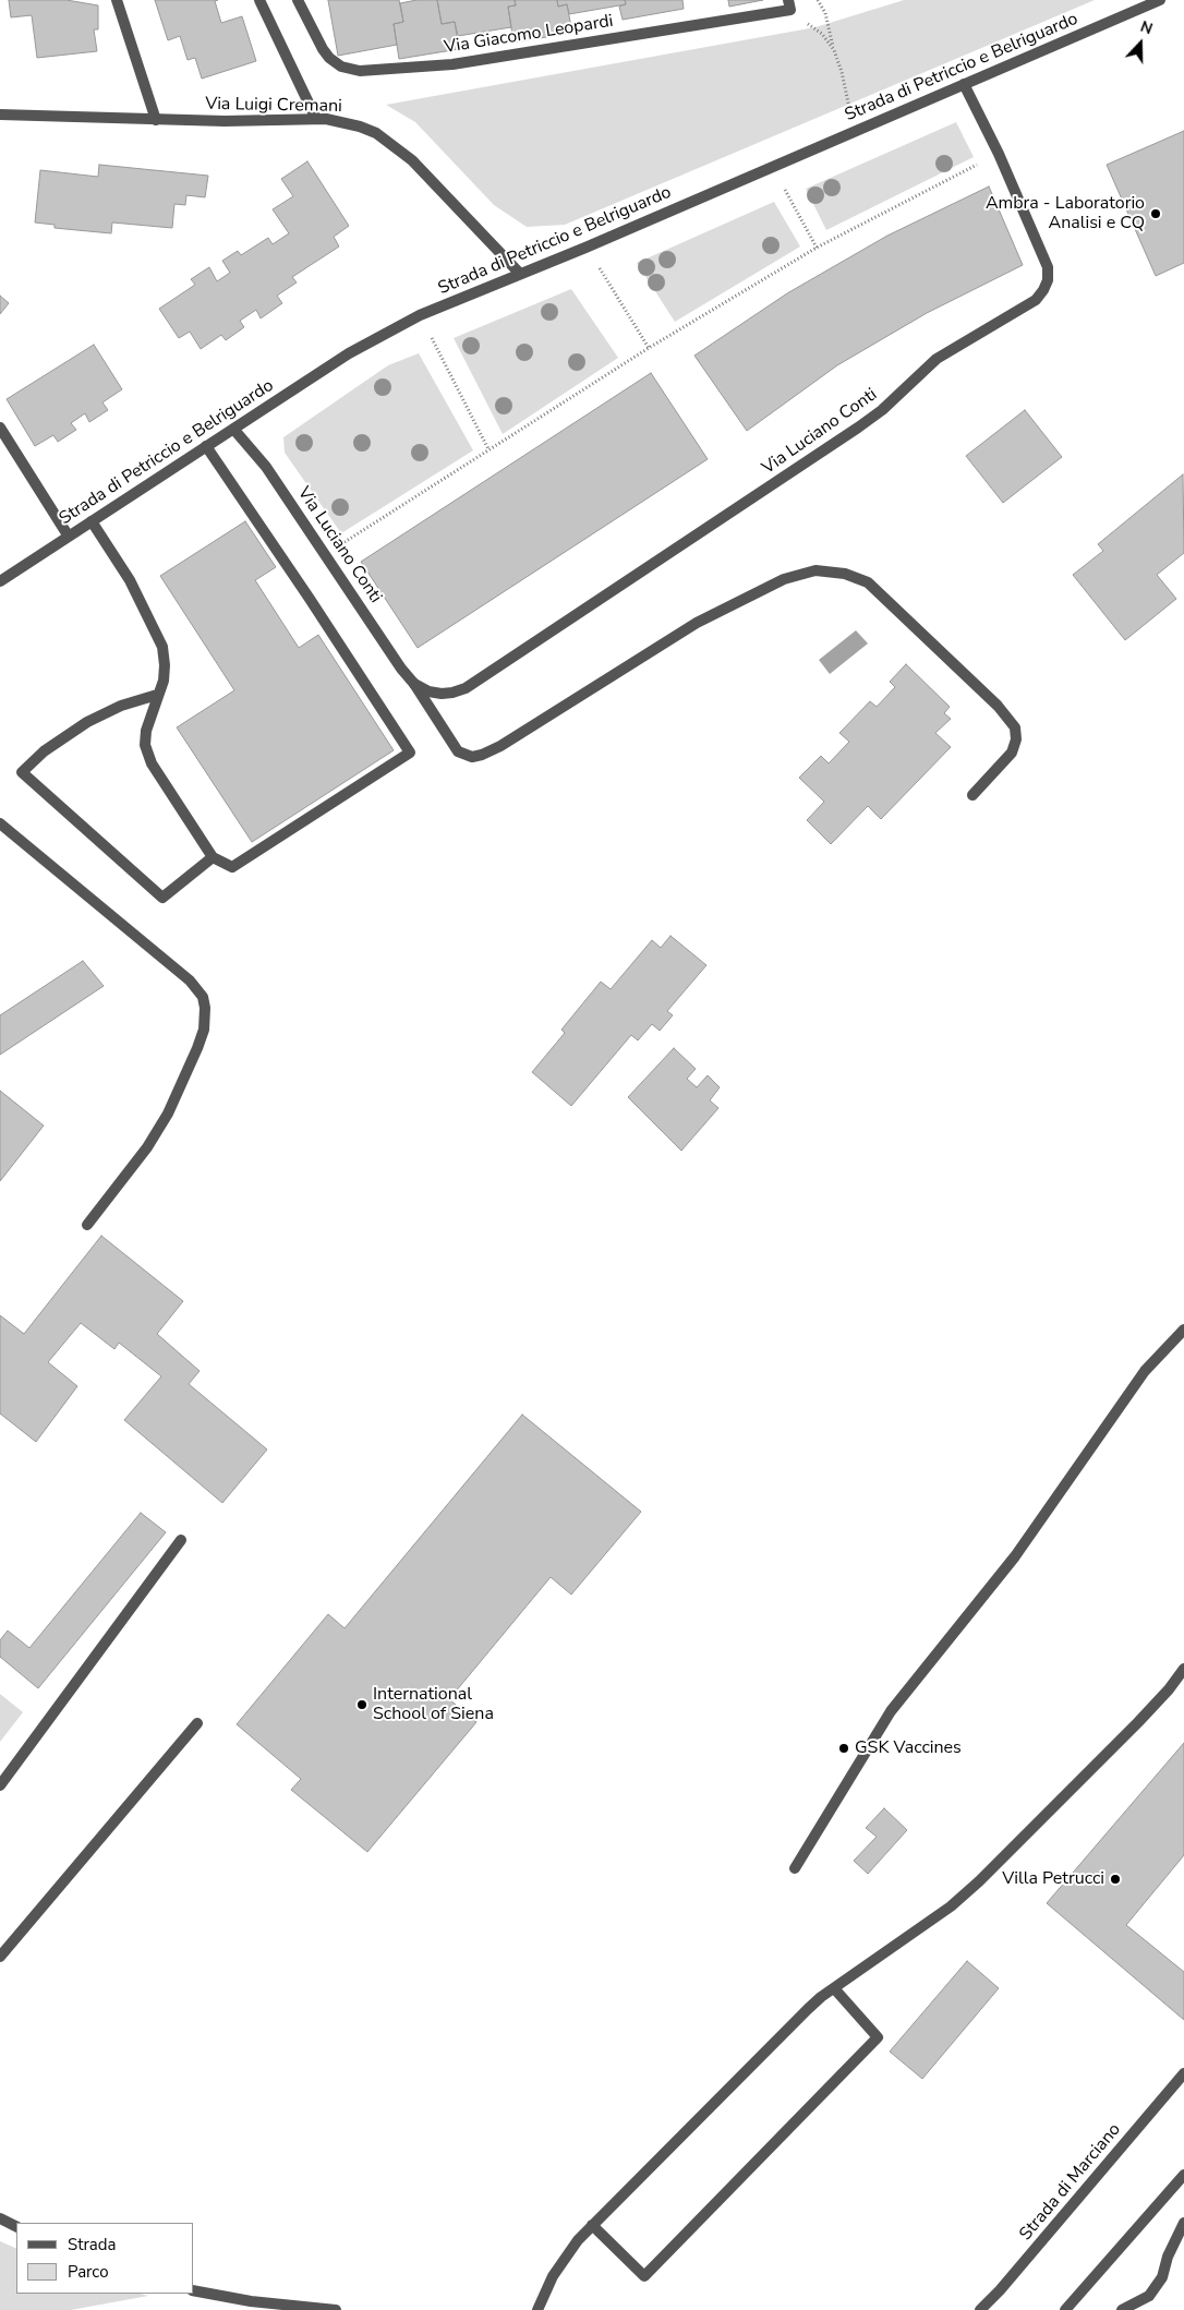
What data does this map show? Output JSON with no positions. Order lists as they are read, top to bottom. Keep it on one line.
{"streets":{"street":["Via Giacomo Leopardi","Strada di Petriccio e Belriguardo","Via Luigi Cremani","Via Luciano Conti","Strada di Marciano"]},"crossings":[["Strada di Petriccio e Belriguardo","Via Luigi Cremani"],["Strada di Petriccio e Belriguardo","Via Luciano Conti"]],"places":["Ambra - Laboratorio Analisi e CQ","International School of Siena","GSK Vaccines","Villa Petrucci"],"legend":["Strada","Parco"],"north":"top"}
